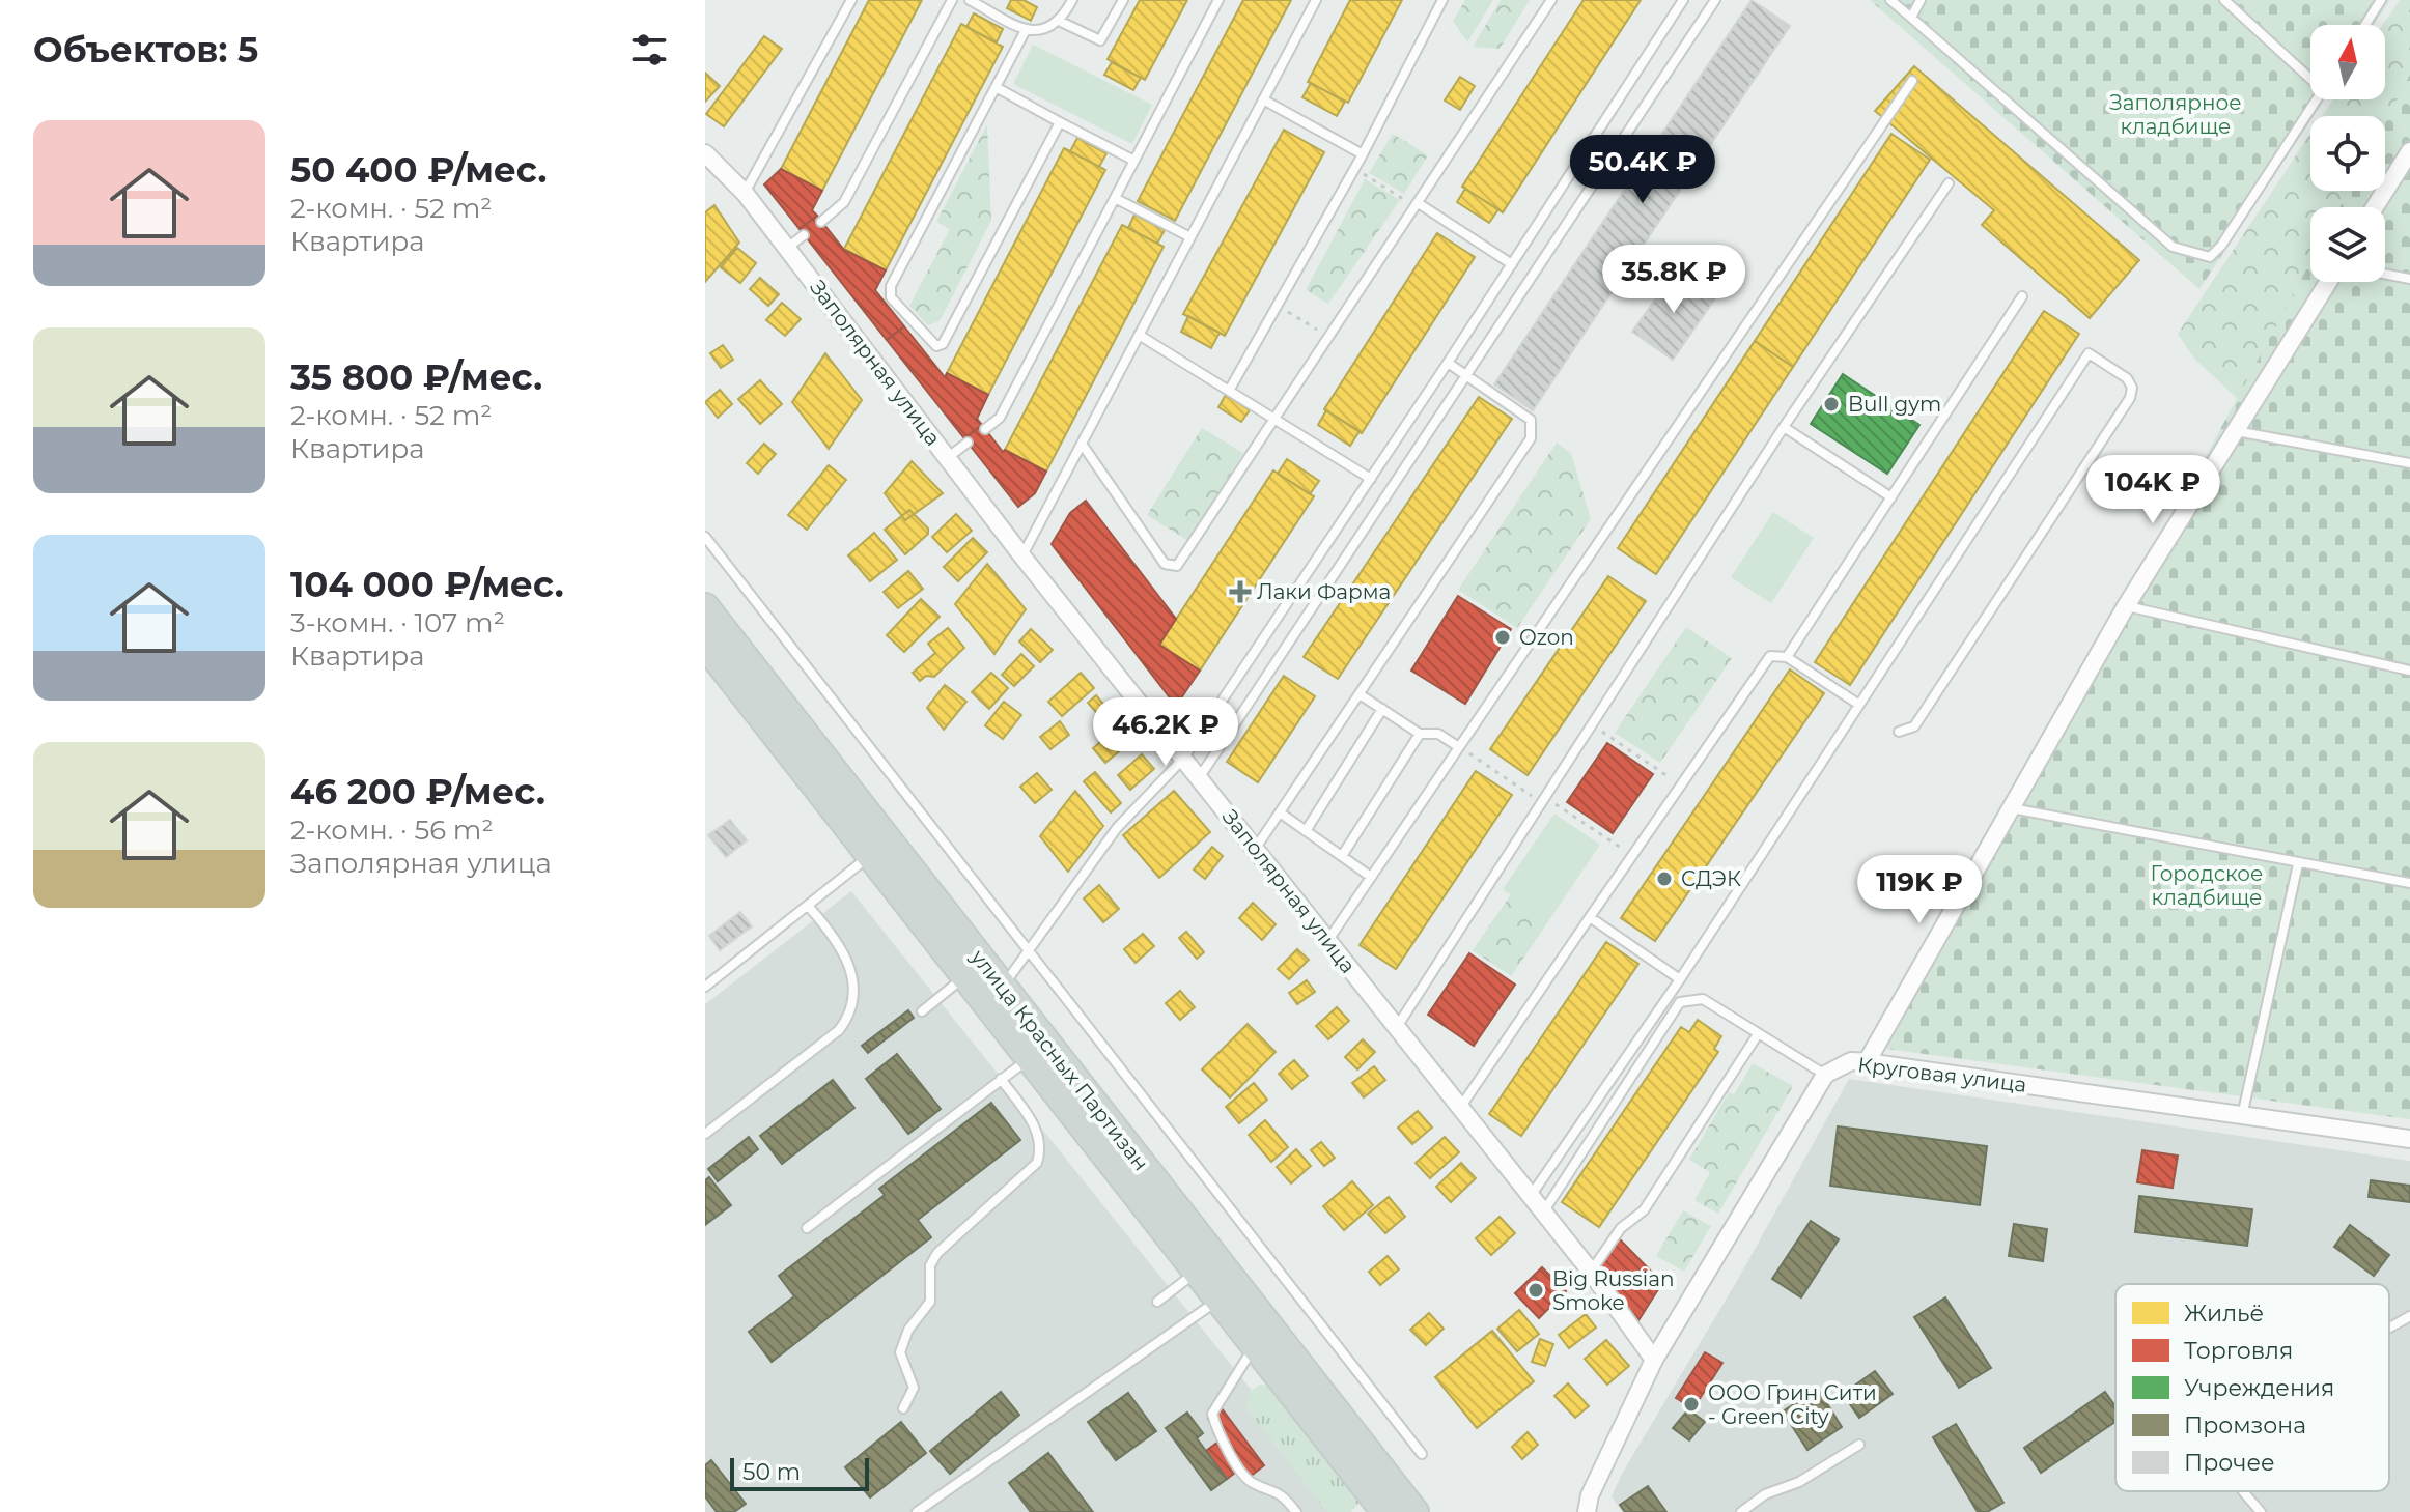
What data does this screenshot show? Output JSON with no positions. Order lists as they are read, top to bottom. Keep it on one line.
{"streets":{"main road":["улица Красных Партизан"],"street":["Заполярная улица","Круговая улица"]},"parks":["Заполярное кладбище","Городское кладбище"],"places":{"other":["Bull gym","Ozon","СДЭК","Big Russian Smoke","ООО Грин Сити - Green City"],"health":["Лаки Фарма"]},"legend":["Жильё","Торговля","Учреждения","Промзона","Прочее"],"scale_bar":"50 m","north":"top","page":{"heading":"Объектов: 5","list":[{"name":"50 400 ₽/мес.","note":"2-комн. · 52 m² · Квартира"},{"name":"35 800 ₽/мес.","note":"2-комн. · 52 m² · Квартира"},{"name":"104 000 ₽/мес.","note":"3-комн. · 107 m² · Квартира"},{"name":"46 200 ₽/мес.","note":"2-комн. · 56 m² · Заполярная улица"}],"price":["50.4K ₽","35.8K ₽","104K ₽","46.2K ₽","119K ₽"],"scale":"50 m"}}
